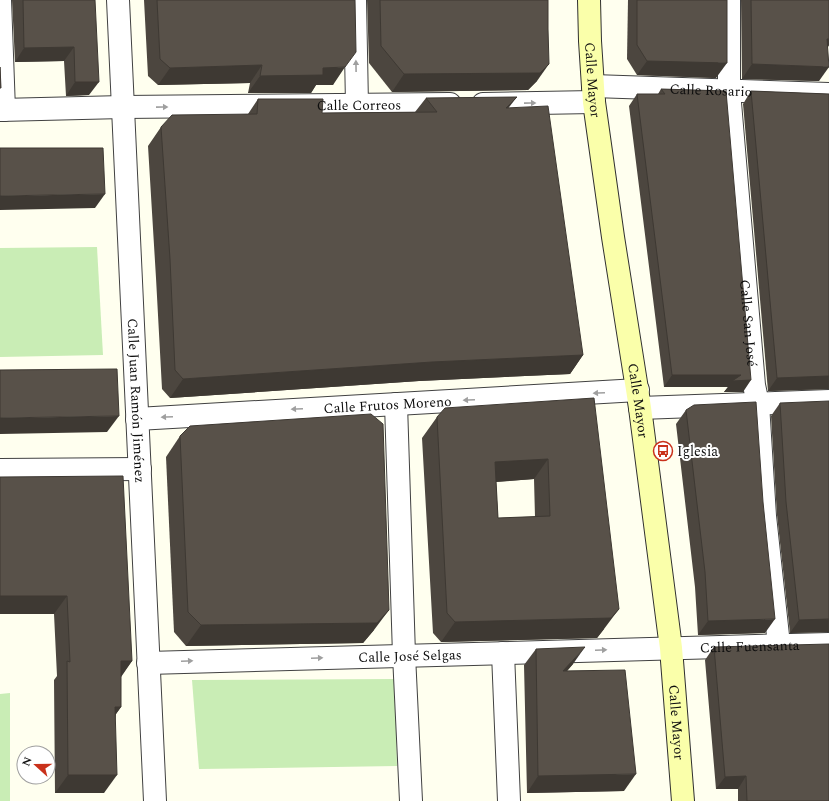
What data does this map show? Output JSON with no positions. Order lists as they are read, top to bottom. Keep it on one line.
{"streets":{"main road":["Calle Mayor"],"street":["Calle Rosario","Calle Correos","Calle San José","Calle Juan Ramón Jiménez","Calle Frutos Moreno","Calle Fuensanta","Calle José Selgas"]},"crossings":[["Calle Mayor","Calle Rosario"],["Calle Mayor","Calle Correos"],["Calle Mayor","Calle Frutos Moreno"],["Calle Mayor","Calle Fuensanta"],["Calle Mayor","Calle José Selgas"],["Calle Rosario","Calle Correos"],["Calle Rosario","Calle San José"],["Calle Correos","Calle Juan Ramón Jiménez"],["Calle San José","Calle Frutos Moreno"],["Calle San José","Calle Fuensanta"],["Calle Juan Ramón Jiménez","Calle Frutos Moreno"],["Calle Juan Ramón Jiménez","Calle José Selgas"],["Calle Fuensanta","Calle José Selgas"]],"one_way":["Calle Correos","Calle Frutos Moreno","Calle José Selgas"],"places":{"bus stop":["Iglesia"]},"north":"left"}
